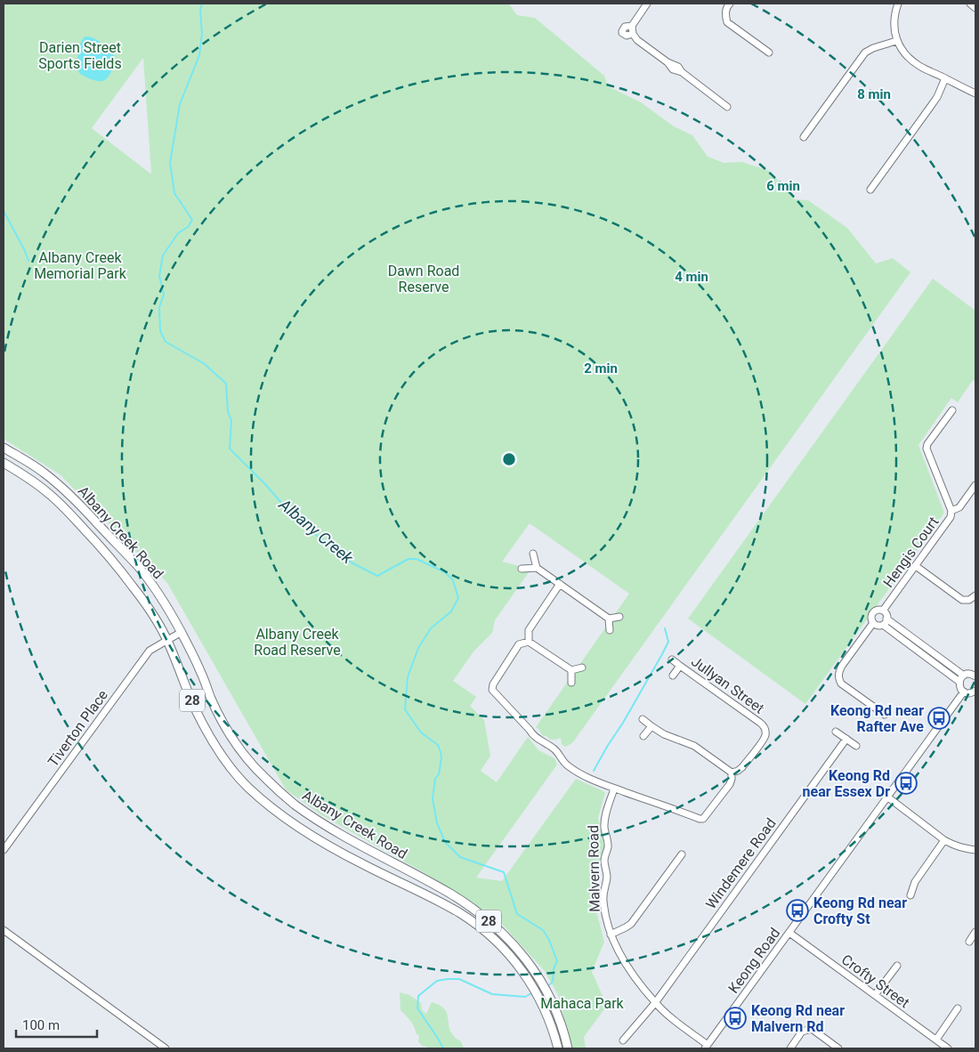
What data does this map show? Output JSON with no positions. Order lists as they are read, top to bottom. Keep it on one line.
{"streets":{"main road":["Albany Creek Road","28"],"street":["Hengis Court","Jullyan Street","Tiverton Place","Windemere Road","Malvern Road","Keong Road","Crofty Street"]},"crossings":[["Albany Creek Road","Tiverton Place"],["Jullyan Street","Malvern Road"],["Windemere Road","Malvern Road"],["Malvern Road","Keong Road"],["Keong Road","Crofty Street"]],"water":["Albany Creek"],"parks":["Darien Street Sports Fields","Albany Creek Memorial Park","Dawn Road Reserve","Albany Creek Road Reserve","Mahaca Park"],"places":{"bus stop":["Keong Rd near Rafter Ave","Keong Rd near Essex Dr","Keong Rd near Crofty St","Keong Rd near Malvern Rd"]},"scale_bar":"100 m","rings":["8 min","6 min","4 min","2 min"]}
